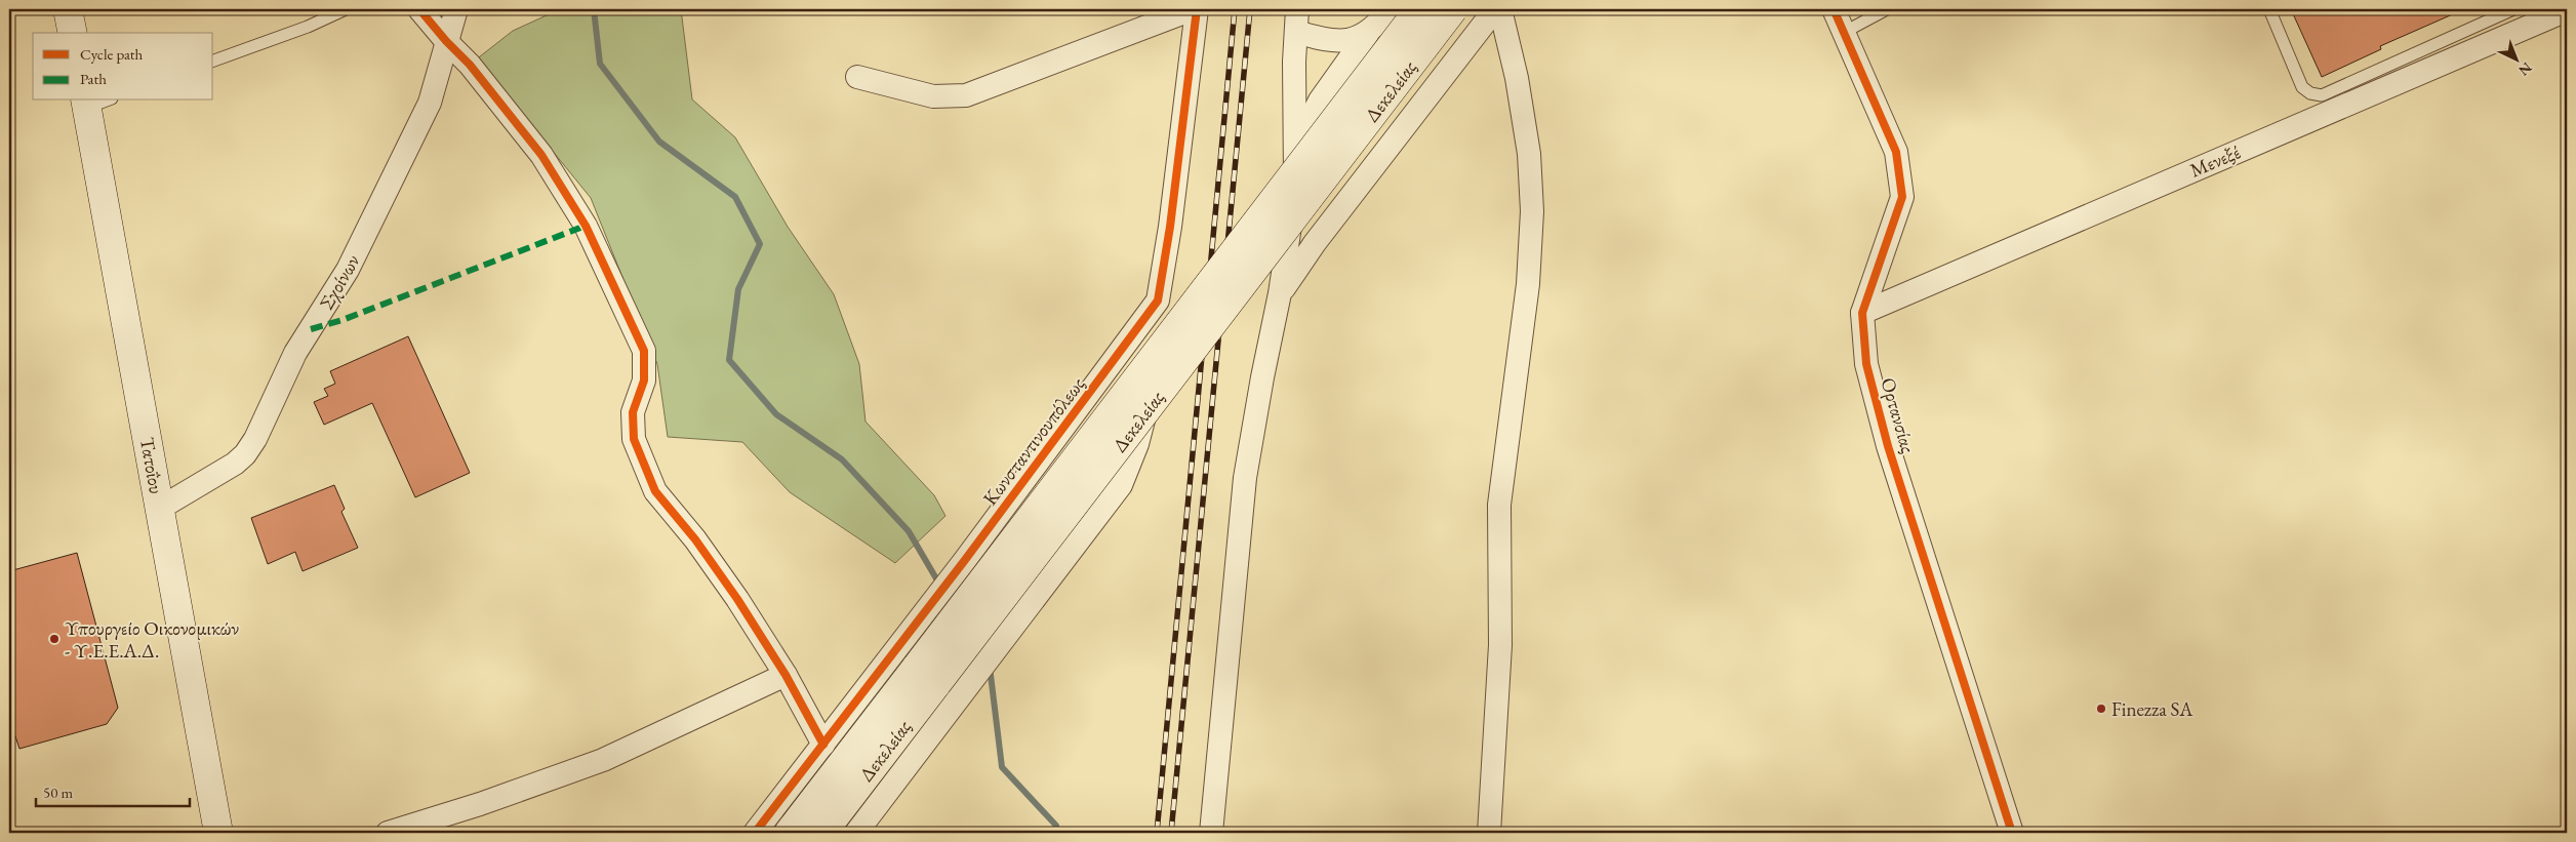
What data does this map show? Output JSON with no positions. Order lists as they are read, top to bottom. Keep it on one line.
{"streets":{"main road":["Δεκελείας","Τατοΐου"],"street":["Μενεξέ","Σχοίνων","Ορτανσίας","Κωνσταντινουπόλεως"]},"crossings":[["Μενεξέ","Ορτανσίας"],["Σχοίνων","Τατοΐου"]],"places":["Υπουργείο Οικονομικών - Υ.Ε.Ε.Α.Δ.","Finezza SA"],"legend":["Cycle path","Path"],"scale_bar":"50 m","north":"bottom right"}
